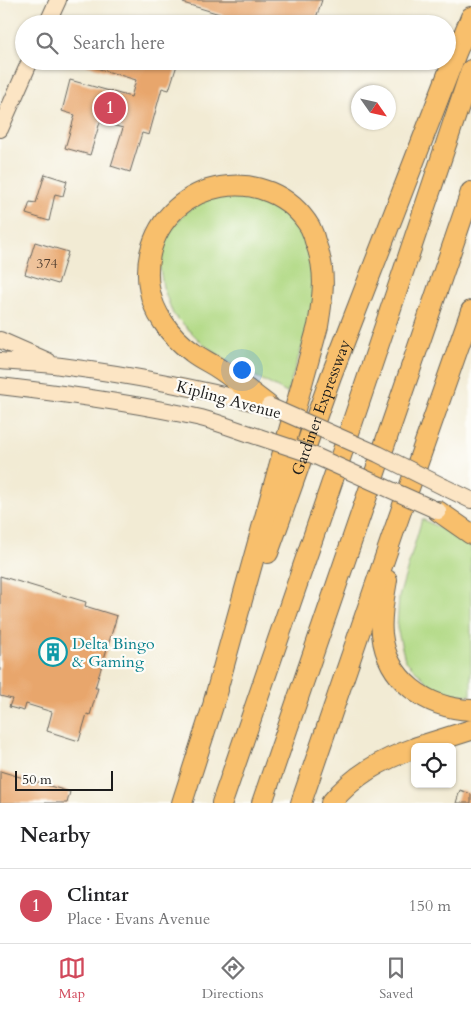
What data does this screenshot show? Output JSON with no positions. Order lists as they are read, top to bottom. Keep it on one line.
{"streets":{"highway":["Gardiner Expressway"],"main road":["Kipling Avenue"]},"places":{"building":["Delta Bingo & Gaming"]},"house_numbers":["374"],"scale_bar":"50 m","north":"bottom right","page":{"search":"Search here","pins":"1","scale":"50 m","heading":"Nearby","list":[{"mark":"1","name":"Clintar","note":"Place · Evans Avenue","value":"150 m"}],"nav":["Map","Directions","Saved"]}}
